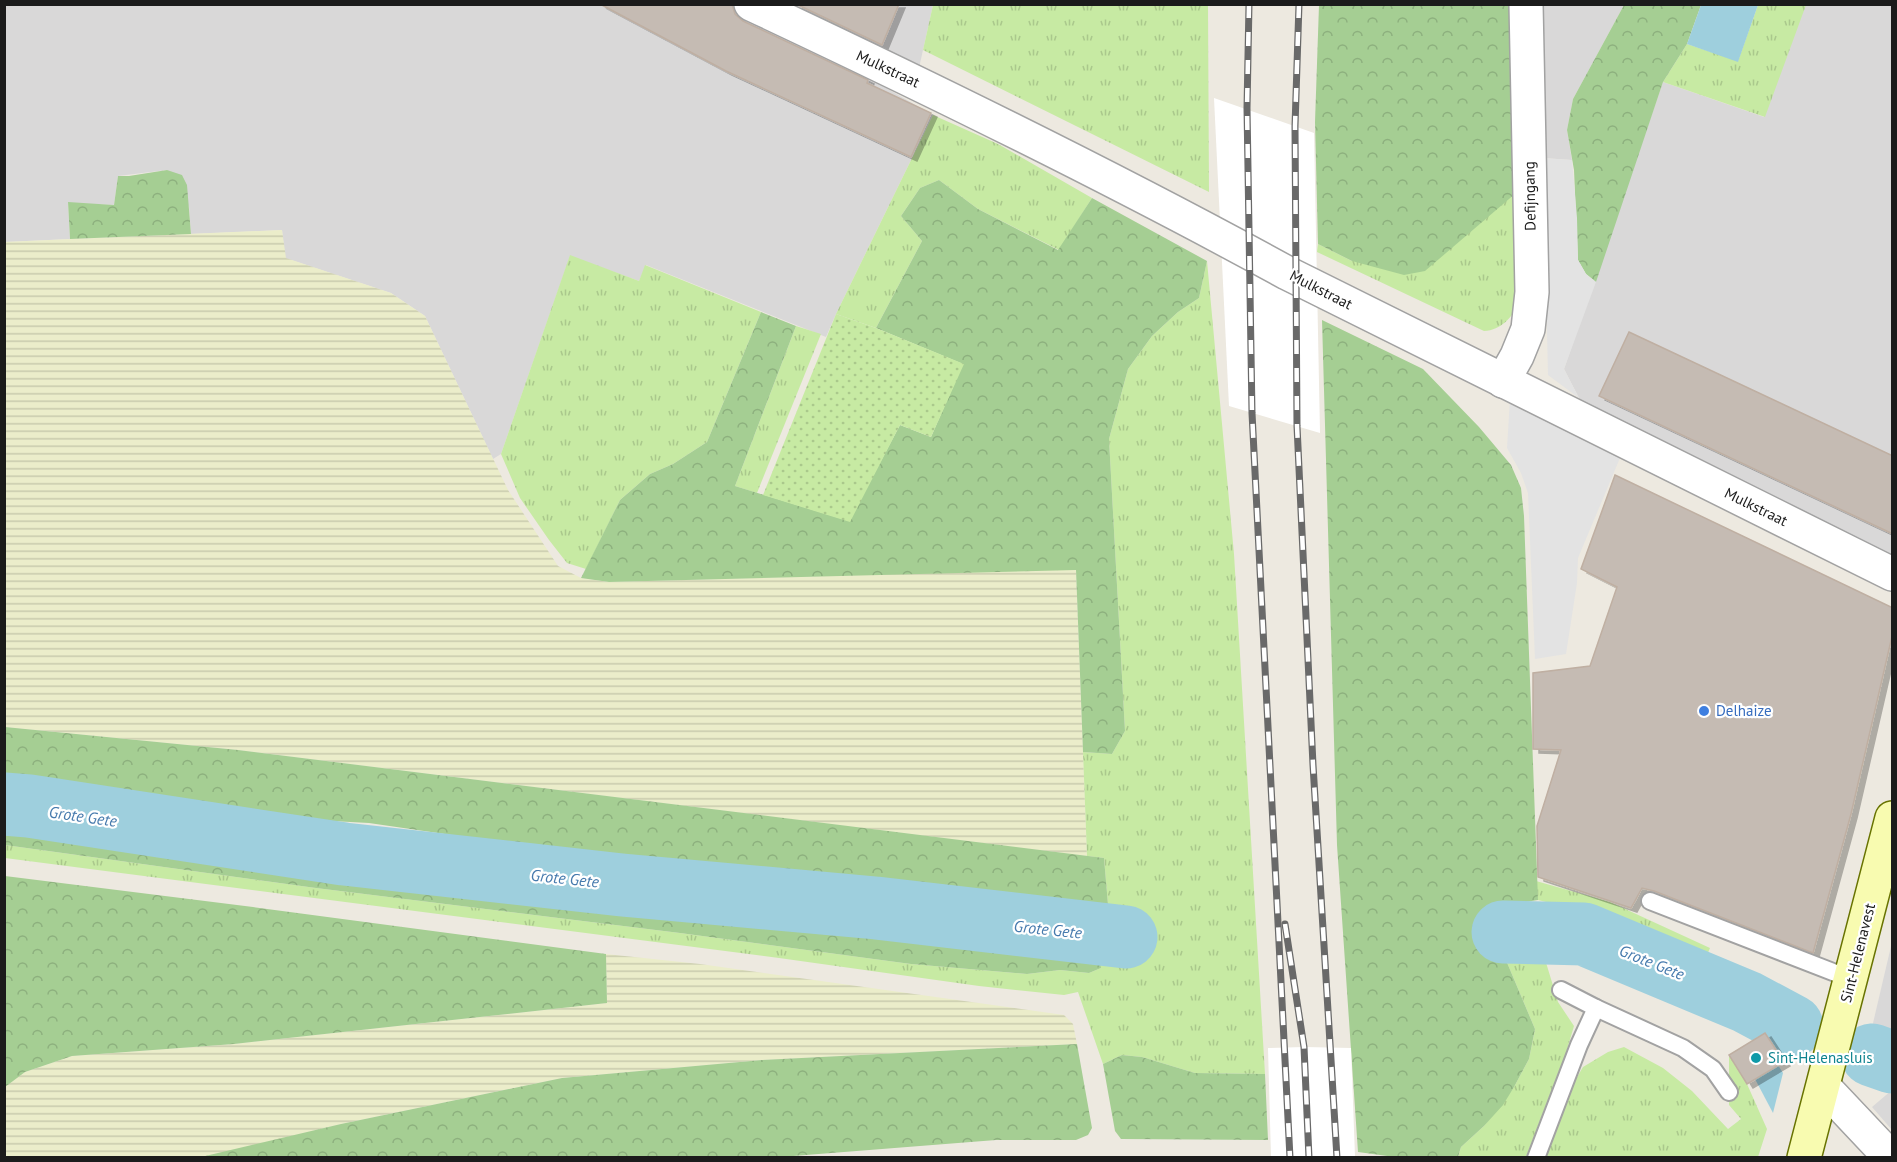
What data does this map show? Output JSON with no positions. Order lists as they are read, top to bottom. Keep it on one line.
{"streets":{"street":["Mulkstraat","Defijngang","Sint-Helenavest"]},"crossings":[["Mulkstraat","Defijngang"]],"water":["Grote Gete"],"places":["Delhaize","Sint-Helenasluis"]}
